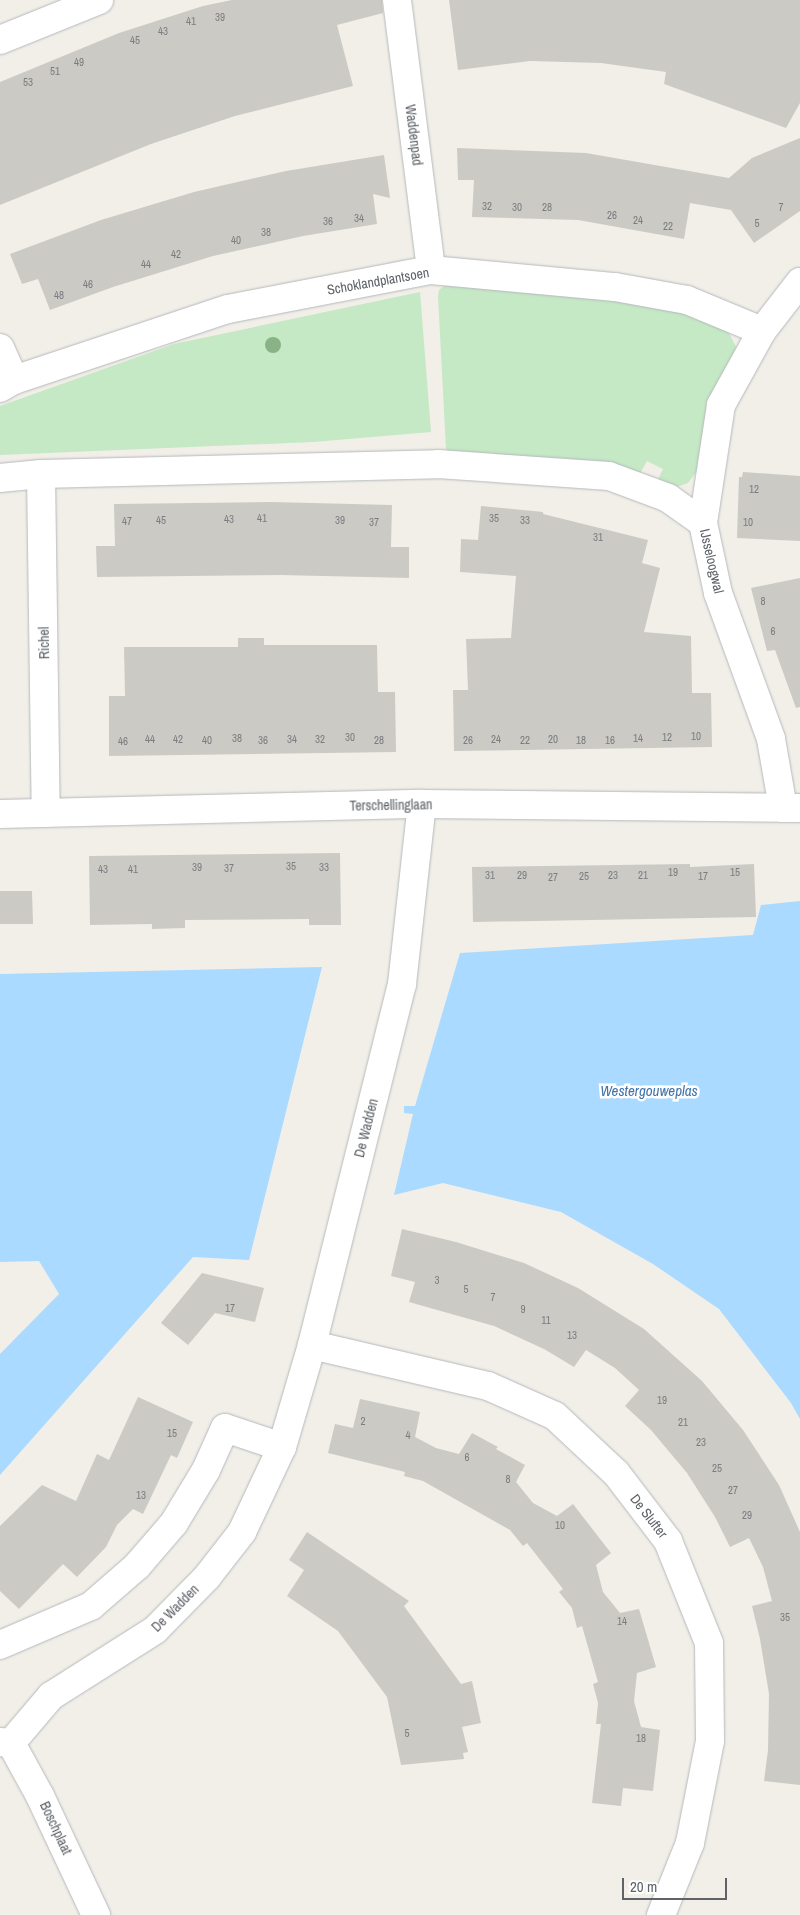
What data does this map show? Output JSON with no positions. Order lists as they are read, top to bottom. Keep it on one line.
{"streets":{"street":["Waddenpad","Schoklandplantsoen","IJsseloogwal","Richel","Terschellinglaan","De Wadden","De Slufter","Boschplaat"]},"crossings":[["Waddenpad","Schoklandplantsoen"],["Schoklandplantsoen","IJsseloogwal"],["IJsseloogwal","Terschellinglaan"],["Richel","Terschellinglaan"],["Terschellinglaan","De Wadden"],["De Wadden","De Slufter"],["De Wadden","Boschplaat"]],"water":["Westergouweplas"],"house_numbers":["39","41","43","45","49","51","53","32","30","28","7","26","34","24","36","5","22","38","40","42","44","46","48","12","41","35","43","45","39","33","47","37","10","31","8","6","10","30","12","38","14","44","42","34","32","24","20","40","36","28","26","22","18","16","46","35","39","33","37","43","41","19","15","31","29","23","21","25","17","27","3","5","7","17","9","11","13","19","2","21","15","4","23","6","25","8","27","13","29","10","35","14","5","18"],"scale_bar":"20 m"}
